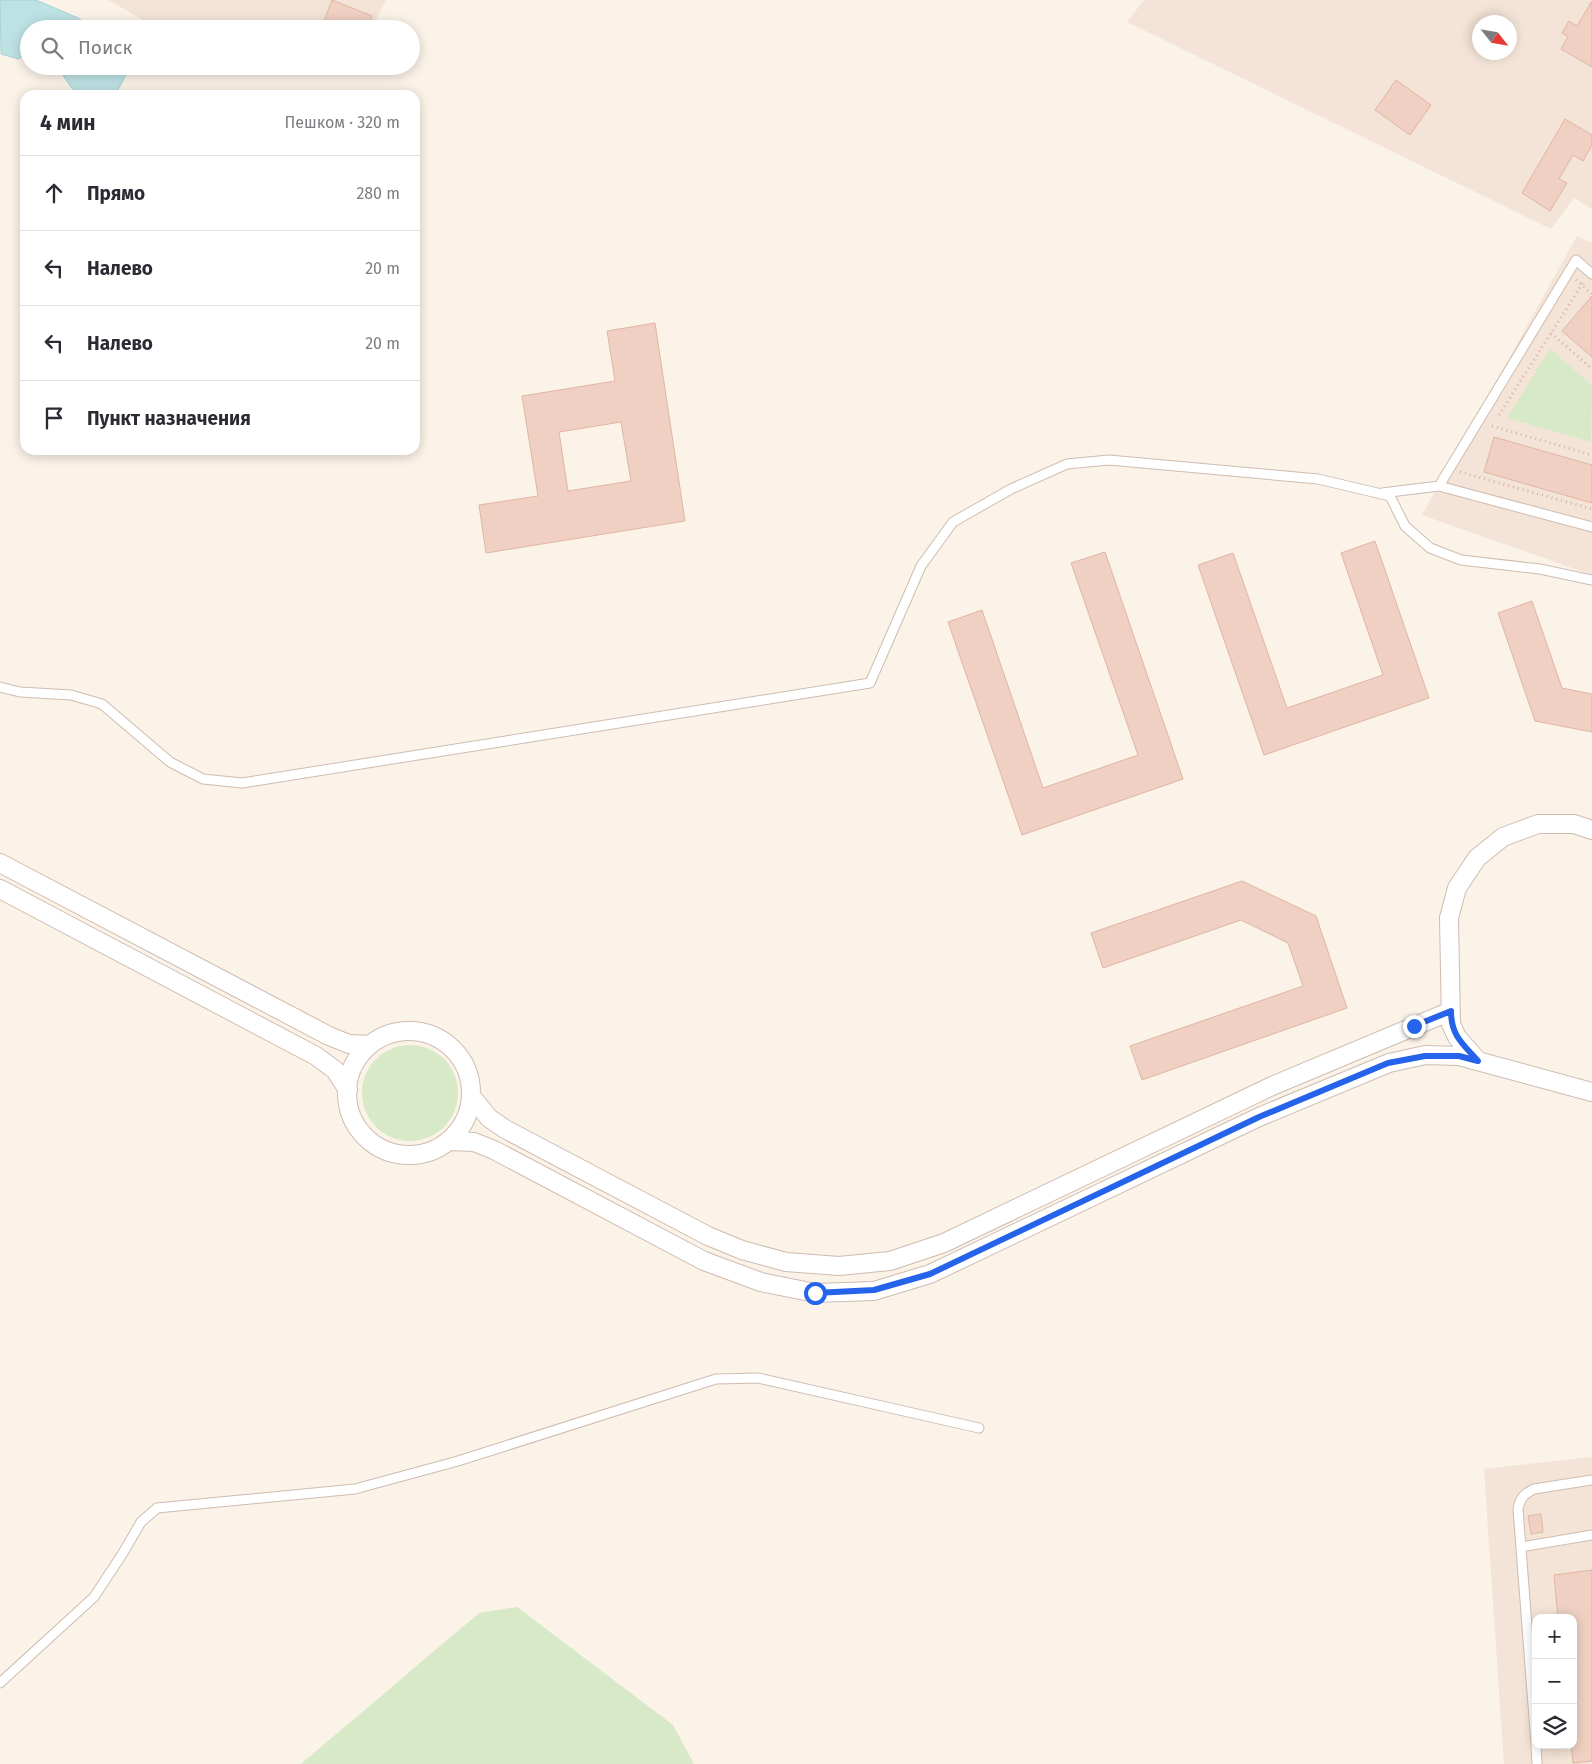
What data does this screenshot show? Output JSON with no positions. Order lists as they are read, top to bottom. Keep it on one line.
{"north":"bottom right","page":{"search":"Поиск","heading":["4 мин","Пешком · 320 m"],"list":[["Прямо","280 m"],["Налево","20 m"],["Налево","20 m"],"Пункт назначения"],"map_buttons":["+","−"]}}
